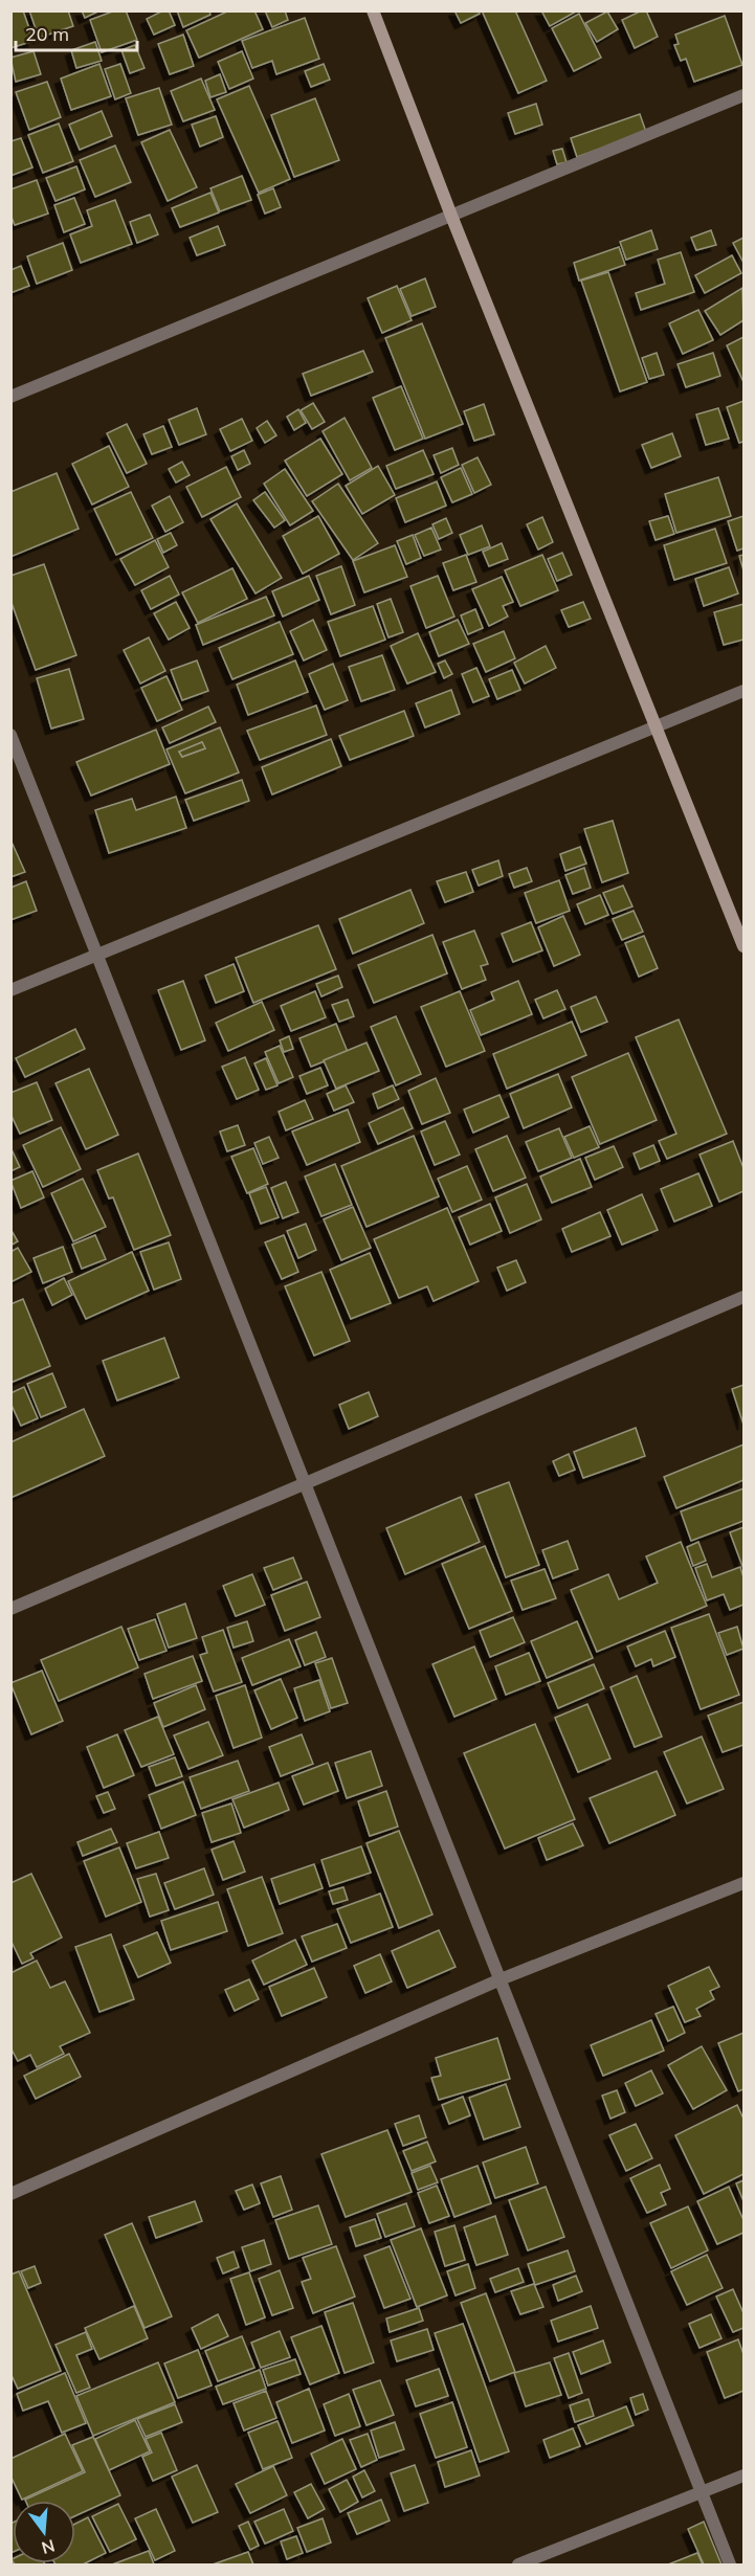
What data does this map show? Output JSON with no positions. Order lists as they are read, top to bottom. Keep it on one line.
{"scale_bar":"20 m","north":"bottom"}
